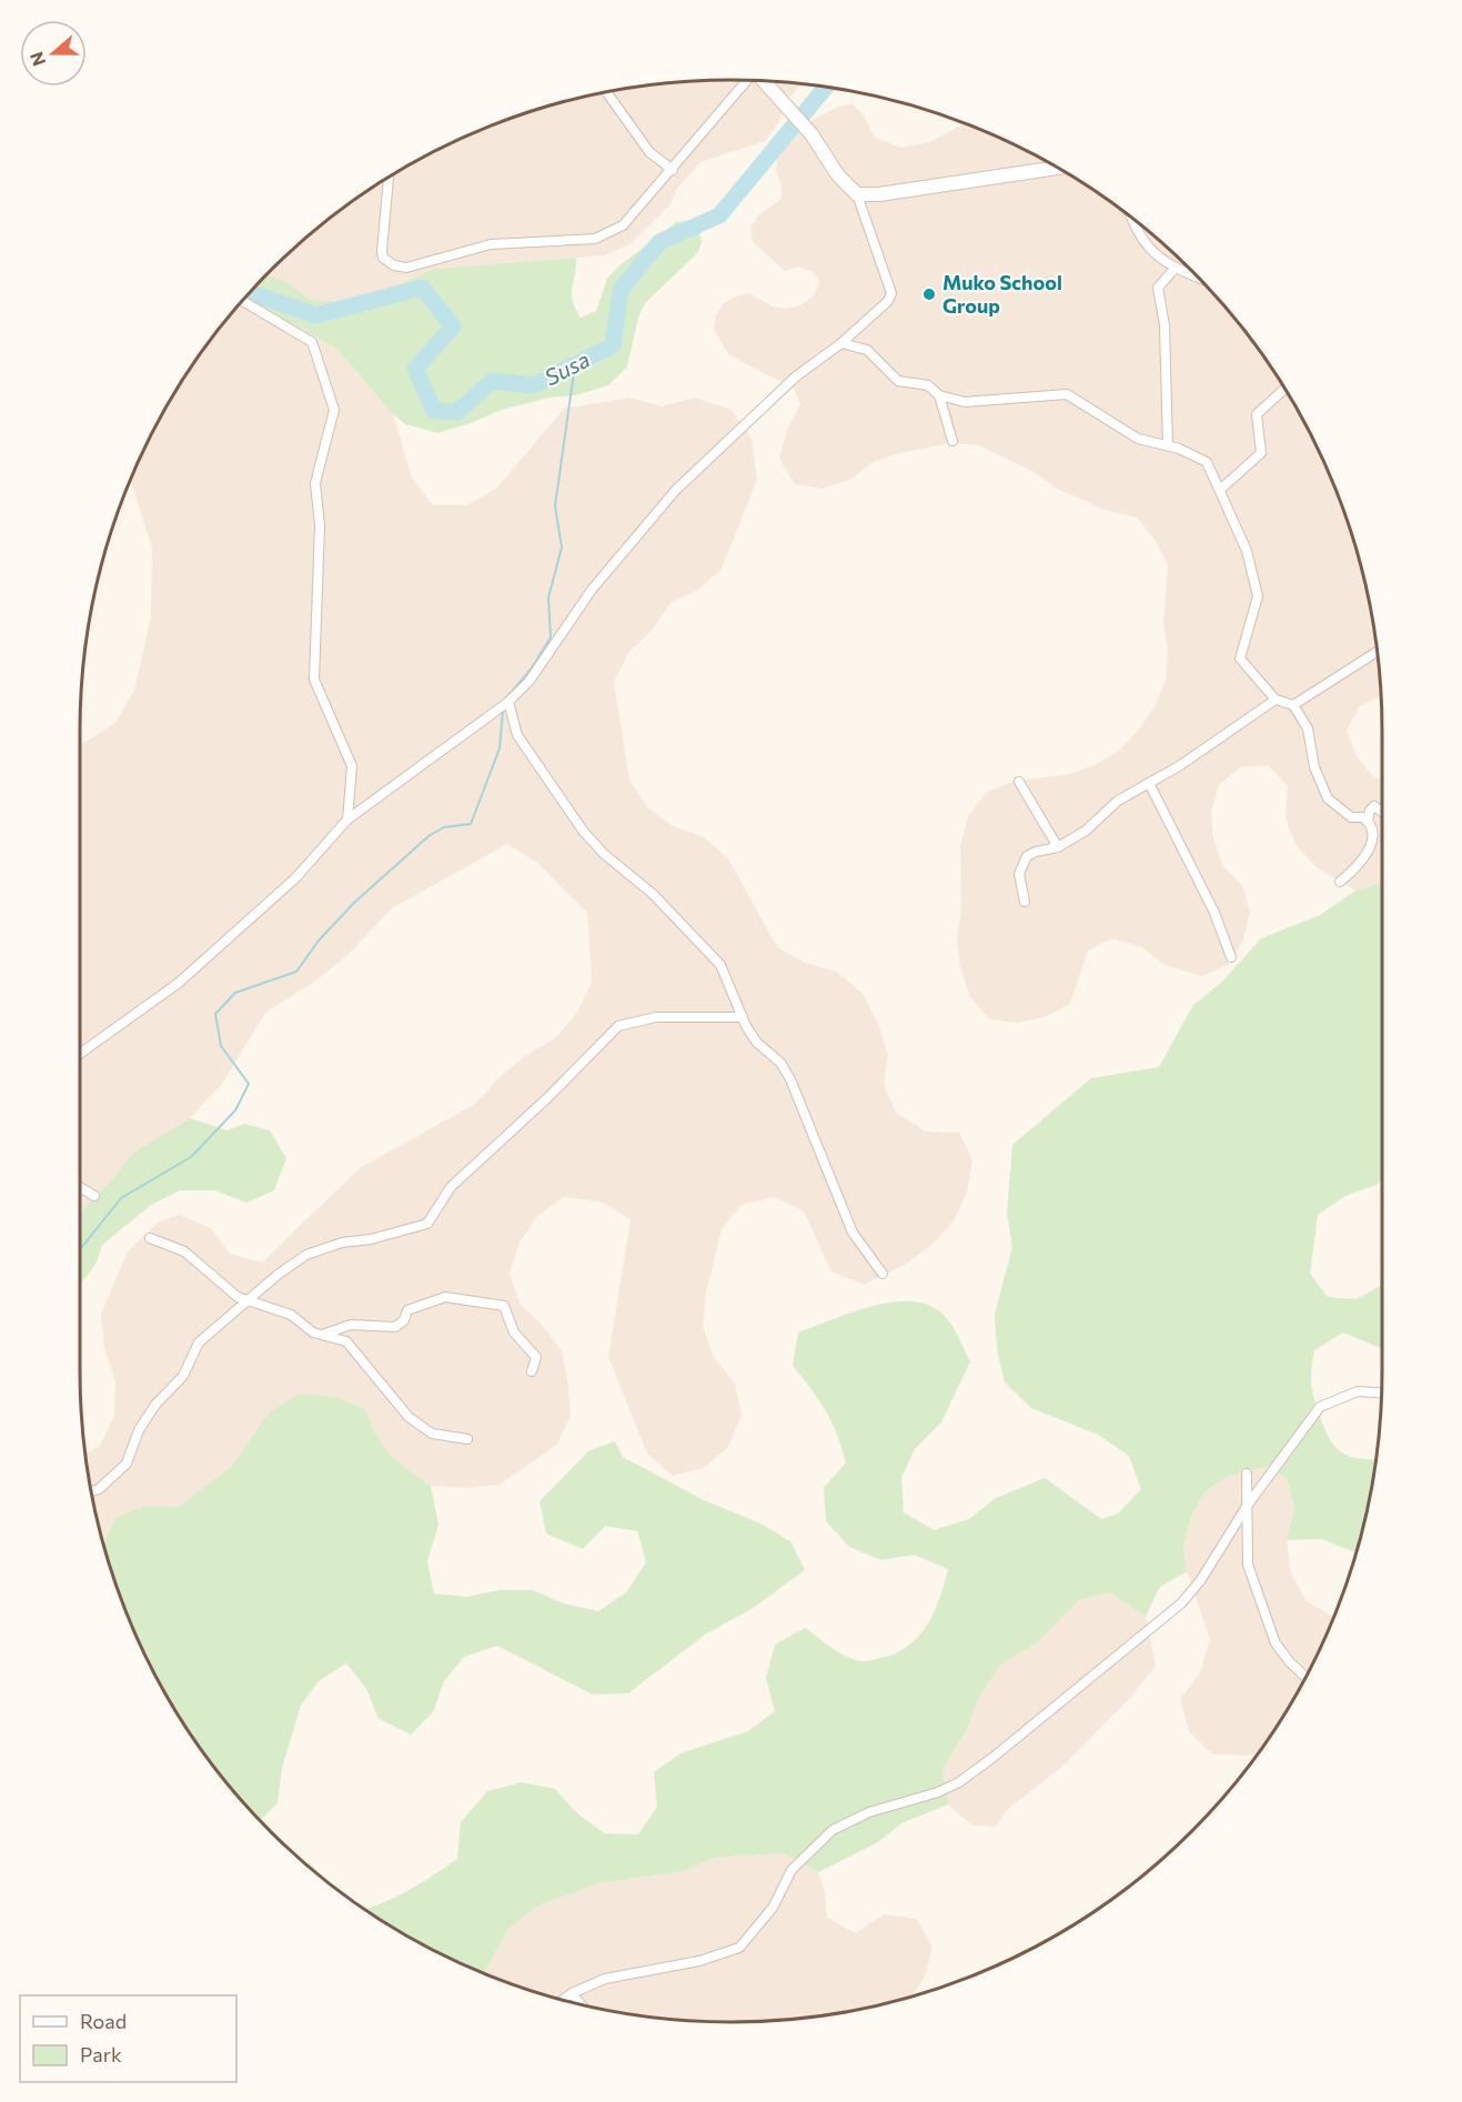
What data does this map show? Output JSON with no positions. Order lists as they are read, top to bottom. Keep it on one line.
{"water":["Susa"],"places":["Muko School Group"],"legend":["Road","Park"],"north":"left"}
